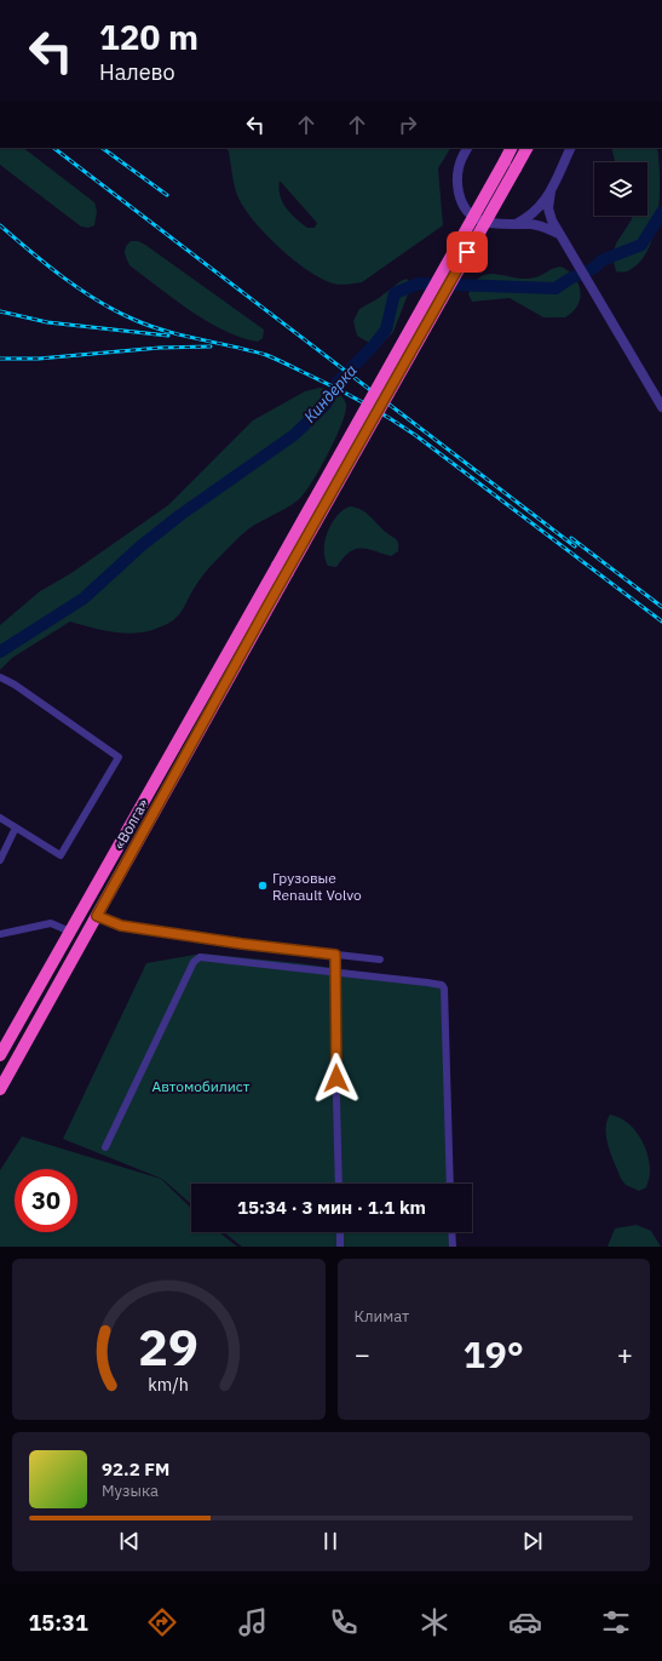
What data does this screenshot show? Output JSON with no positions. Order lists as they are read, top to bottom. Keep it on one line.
{"streets":{"highway":["«Волга»"]},"water":["Киндерка"],"parks":["Автомобилист"],"places":["Грузовые Renault Volvo"],"page":{"turn":["120 m","Налево"],"limit":"30","trip":"15:34 · 3 мин · 1.1 km","tile":"Климат","heat":["−","19°","+"],"song":["92.2 FM","Музыка"],"tabs":"15:31","gauge":["29","km/h"]}}
